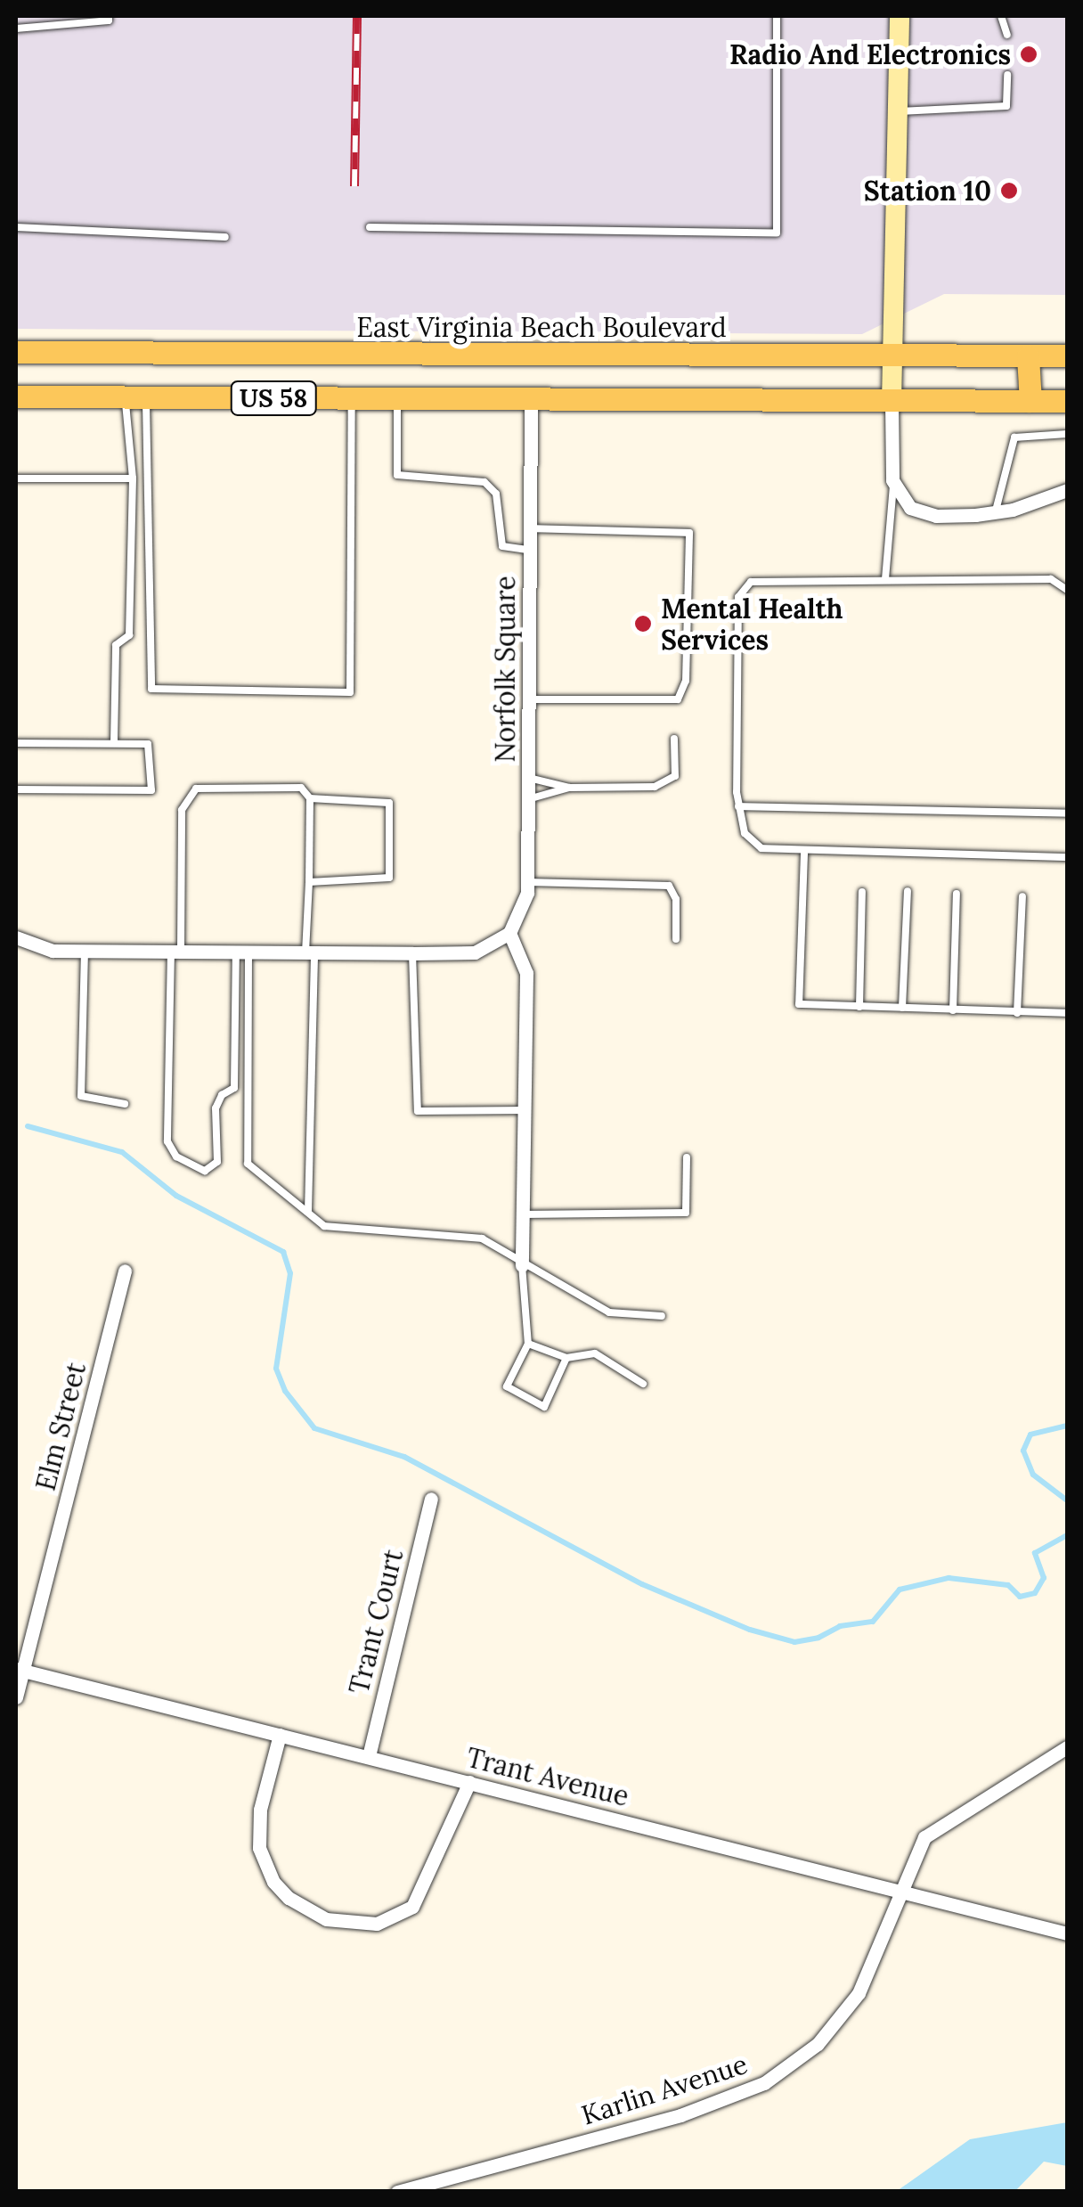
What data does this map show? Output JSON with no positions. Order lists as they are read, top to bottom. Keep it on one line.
{"streets":{"main road":["East Virginia Beach Boulevard","US 58"],"street":["Norfolk Square","Elm Street","Trant Court","Trant Avenue","Karlin Avenue"]},"crossings":[["US 58","Norfolk Square"],["Elm Street","Trant Avenue"],["Trant Court","Trant Avenue"],["Trant Avenue","Karlin Avenue"]],"places":["Radio And Electronics","Station 10","Mental Health Services"]}
